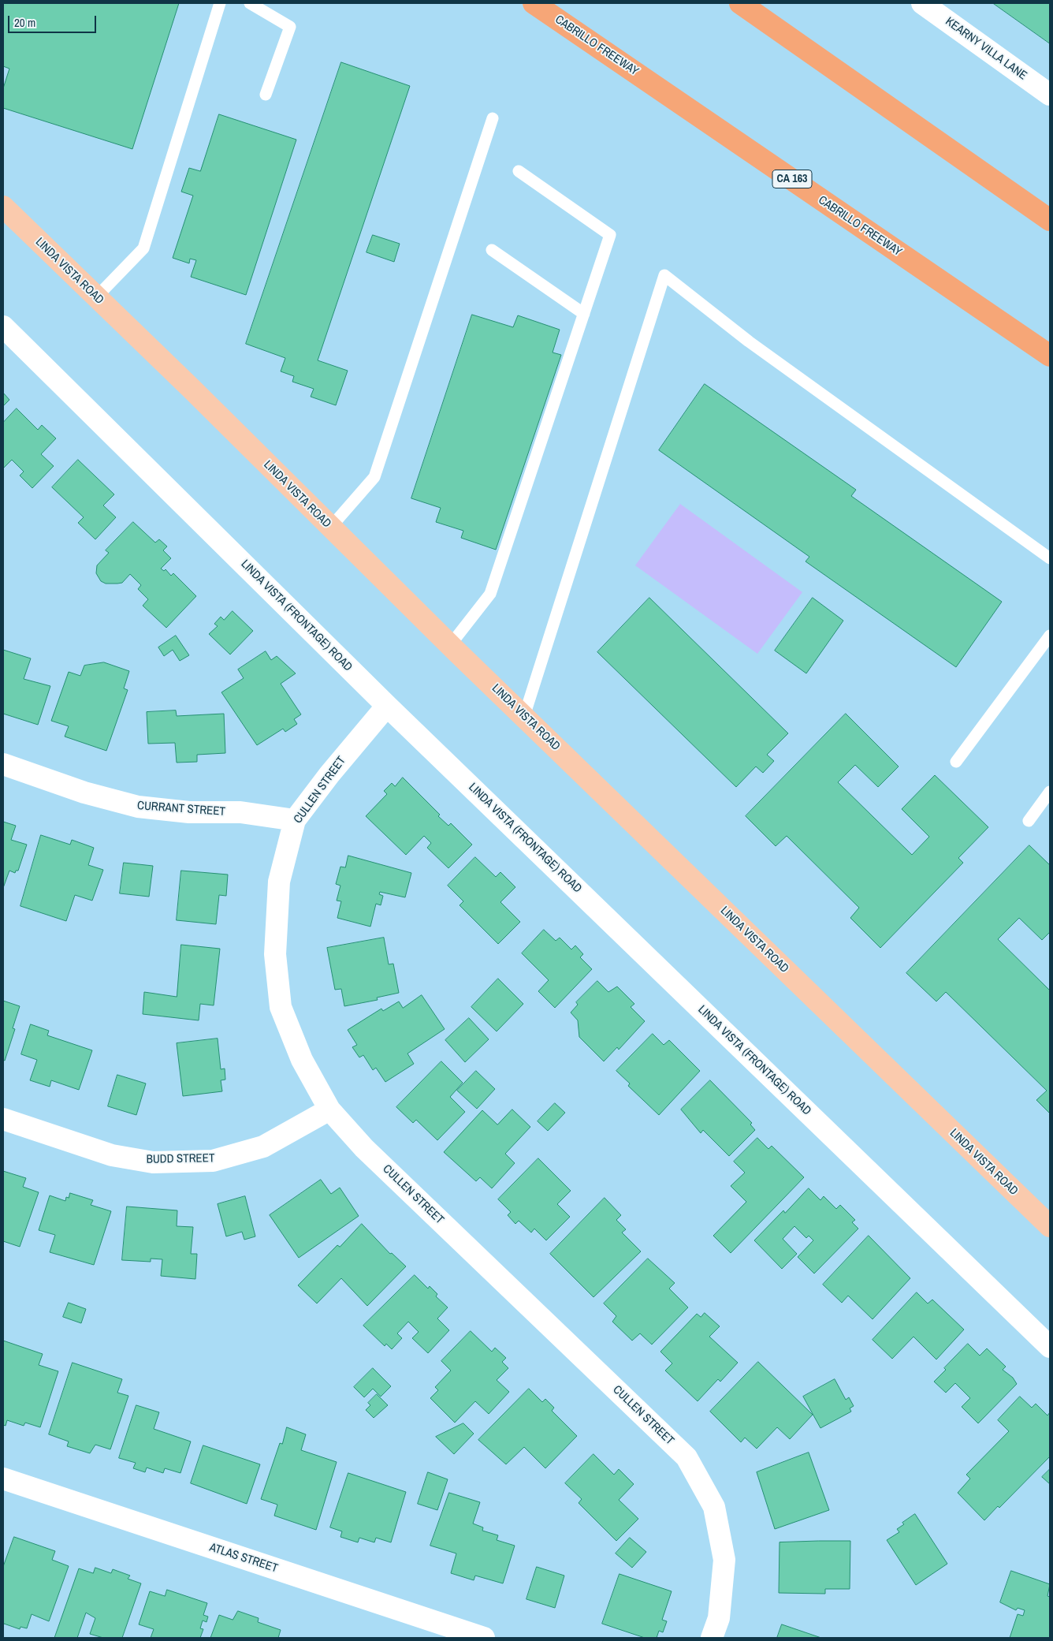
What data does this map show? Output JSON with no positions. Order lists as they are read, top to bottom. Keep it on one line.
{"streets":{"highway":["CABRILLO FREEWAY","CA 163"],"main road":["LINDA VISTA ROAD"],"street":["KEARNY VILLA LANE","LINDA VISTA (FRONTAGE) ROAD","CULLEN STREET","CURRANT STREET","BUDD STREET","ATLAS STREET"]},"crossings":[["LINDA VISTA (FRONTAGE) ROAD","CULLEN STREET"],["CULLEN STREET","CURRANT STREET"],["CULLEN STREET","BUDD STREET"]],"scale_bar":"20 m"}
